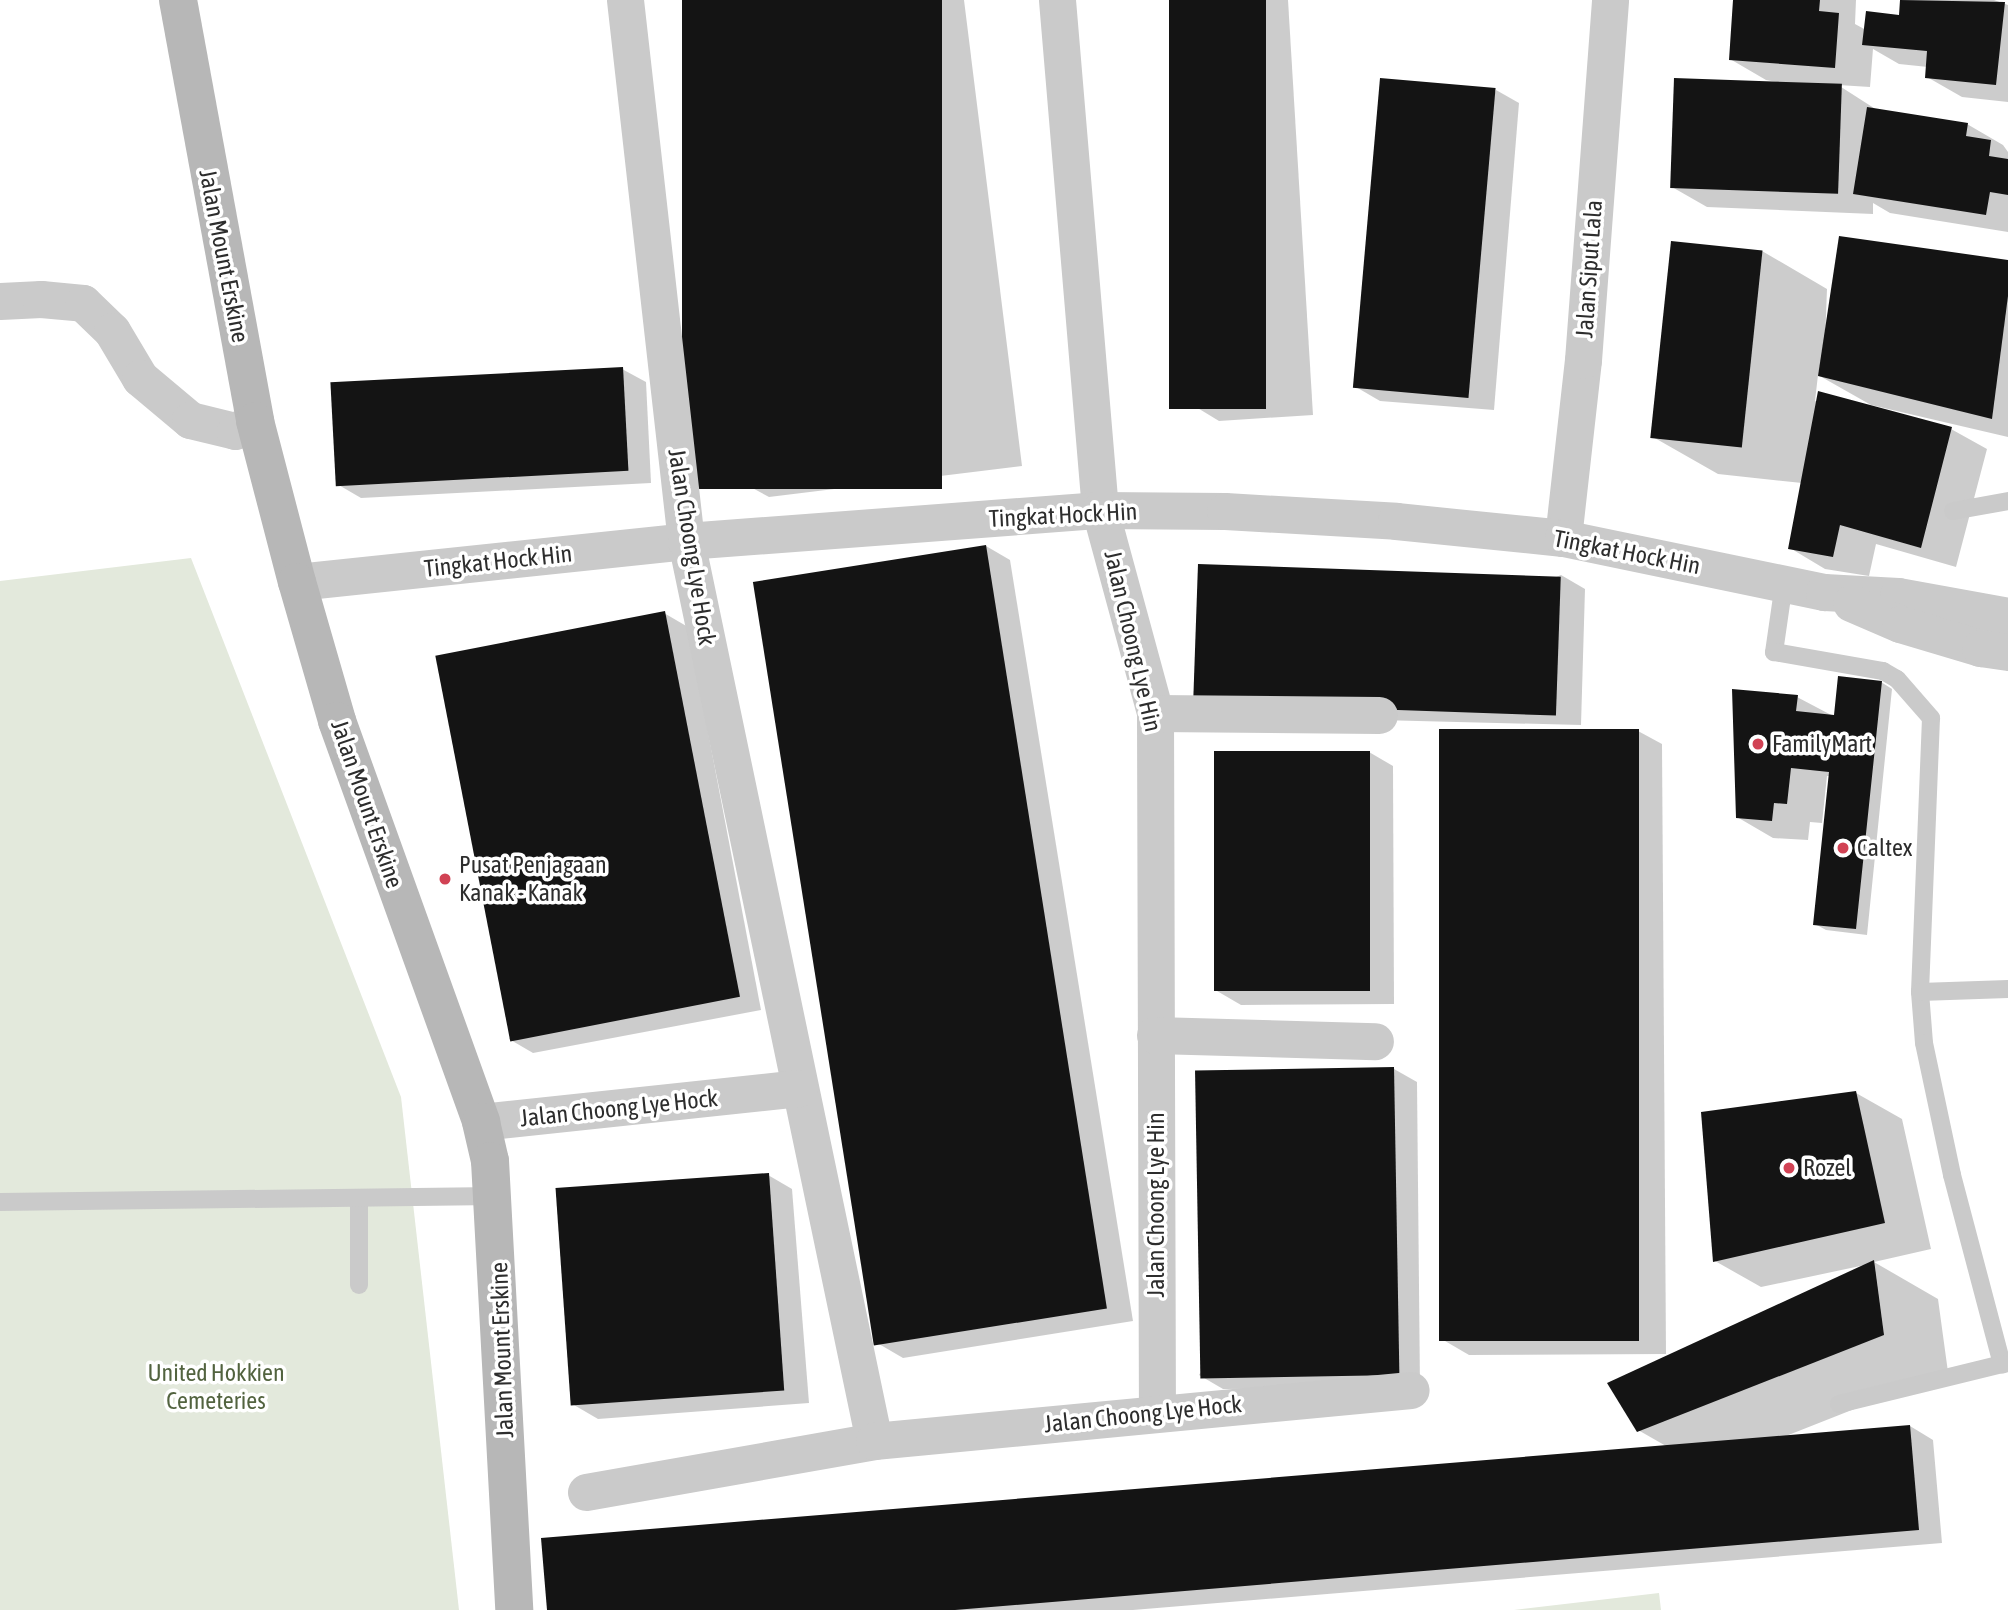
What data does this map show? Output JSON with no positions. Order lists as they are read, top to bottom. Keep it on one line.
{"streets":{"main road":["Jalan Mount Erskine"],"street":["Jalan Siput Lala","Tingkat Hock Hin","Jalan Choong Lye Hock","Jalan Choong Lye Hin"]},"crossings":[["Jalan Mount Erskine","Tingkat Hock Hin"],["Jalan Mount Erskine","Jalan Choong Lye Hock"],["Jalan Siput Lala","Tingkat Hock Hin"],["Tingkat Hock Hin","Jalan Choong Lye Hock"],["Tingkat Hock Hin","Jalan Choong Lye Hin"],["Jalan Choong Lye Hock","Jalan Choong Lye Hin"]],"parks":["United Hokkien Cemeteries"],"places":["FamilyMart","Caltex","Pusat Penjagaan Kanak - Kanak","Rozel"]}
